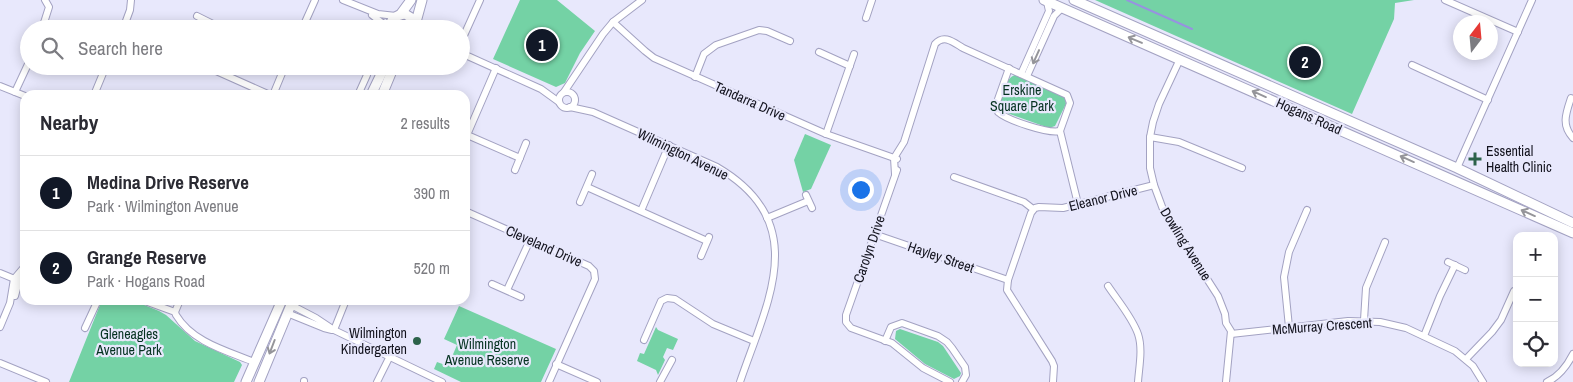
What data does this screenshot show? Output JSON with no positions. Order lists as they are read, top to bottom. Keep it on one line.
{"streets":{"street":["Tandarra Drive","Hogans Road","Wilmington Avenue","Eleanor Drive","Dowling Avenue","Cleveland Drive","Carolyn Drive","Hayley Street","McMurray Crescent"]},"crossings":[["Tandarra Drive","Carolyn Drive"],["Hogans Road","Dowling Avenue"],["Eleanor Drive","Dowling Avenue"],["Dowling Avenue","McMurray Crescent"],["Carolyn Drive","Hayley Street"]],"parks":["Erskine Square Park","Gleneagles Avenue Park","Wilmington Avenue Reserve"],"places":{"health":["Essential Health Clinic"],"other":["Wilmington Kindergarten"]},"north":"top","page":{"search":"Search here","pins":["1","2"],"heading":["Nearby","2 results"],"list":[{"mark":"1","name":"Medina Drive Reserve","note":"Park · Wilmington Avenue","value":"390 m"},{"mark":"2","name":"Grange Reserve","note":"Park · Hogans Road","value":"520 m"}],"map_buttons":["+","−"]}}
